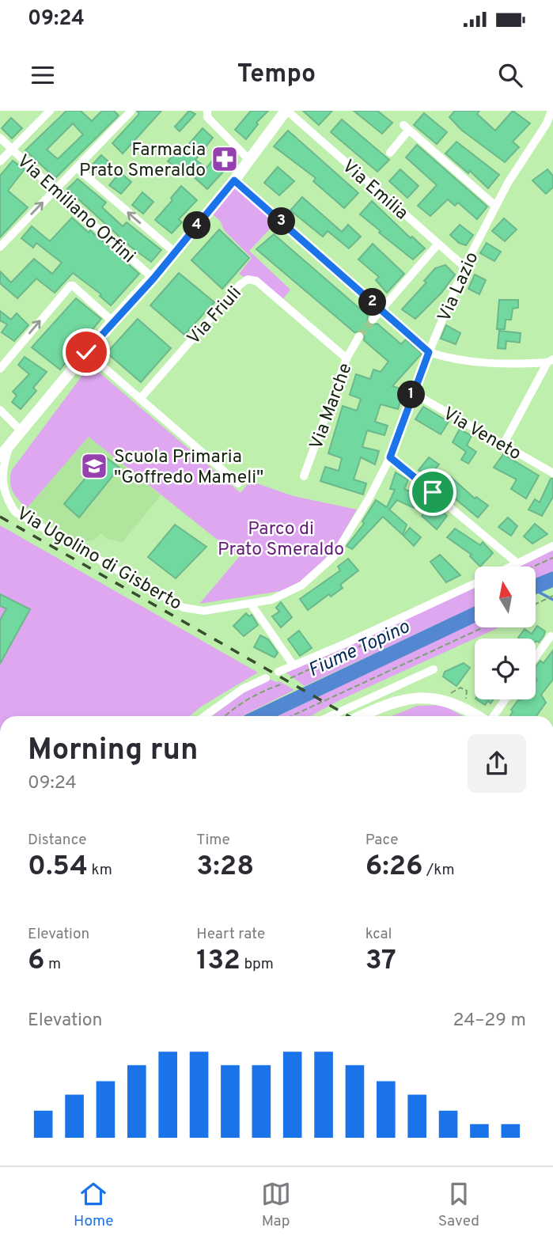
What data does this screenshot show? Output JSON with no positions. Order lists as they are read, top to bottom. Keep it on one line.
{"streets":{"street":["Via Emilia","Via Emiliano Orfini","Via Lazio","Via Friuli","Via Marche","Via Veneto","Via Ugolino di Gisberto"]},"crossings":[["Via Emilia","Via Lazio"],["Via Lazio","Via Veneto"],["Via Lazio","Via Ugolino di Gisberto"],["Via Friuli","Via Marche"]],"water":["Fiume Topino"],"parks":["Parco di Prato Smeraldo"],"places":{"pharmacy":["Farmacia Prato Smeraldo"],"school or university":["Scuola Primaria \"Goffredo Mameli\""]},"north":"top","page":{"status":"09:24","header":"Tempo","pins":["3","4","2","1"],"heading":["Morning run","09:24"],"stats":[["Distance","0.54 km"],["Time","3:28"],["Pace","6:26 /km"],["Elevation","6 m"],["Heart rate","132 bpm"],["kcal","37"]],"chart":["Elevation","24–29 m"],"tabs":["Home","Map","Saved"]}}
